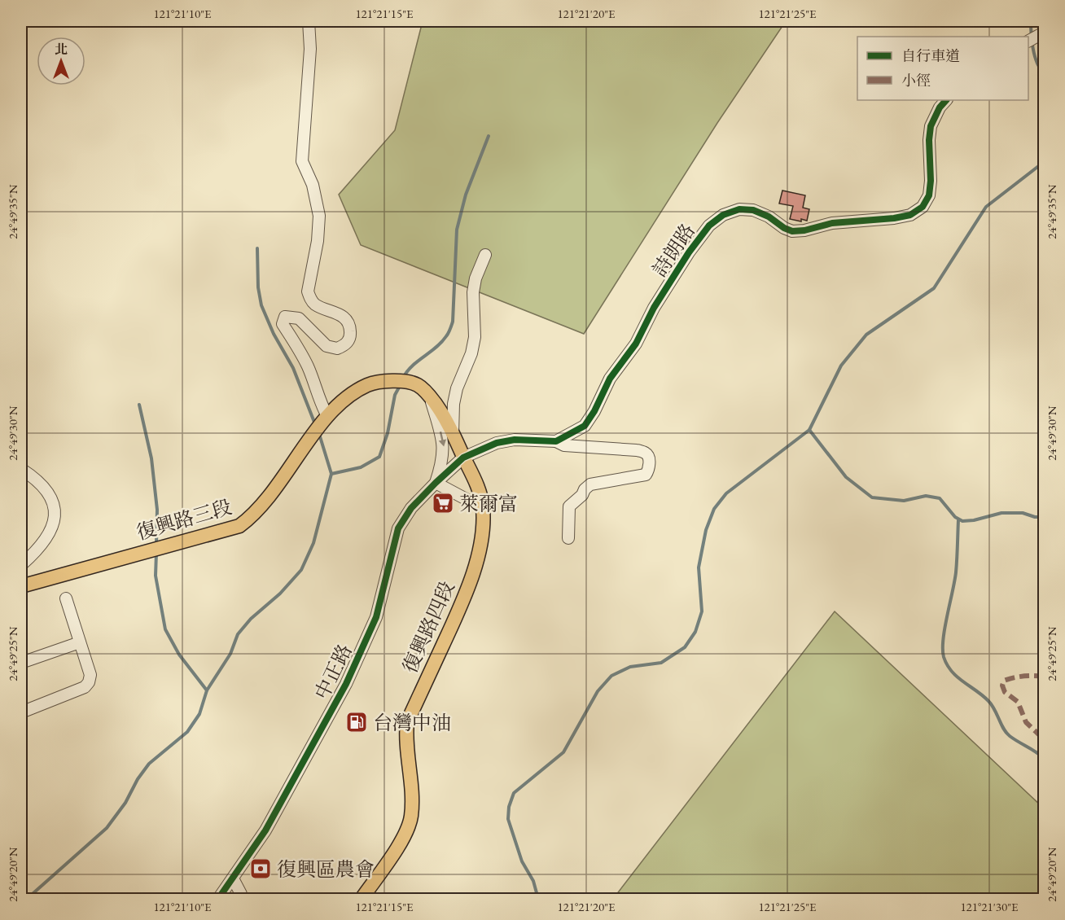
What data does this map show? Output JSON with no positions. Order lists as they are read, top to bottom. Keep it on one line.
{"streets":{"main road":["復興路三段","復興路四段"],"street":["詩朗路","中正路"]},"crossings":[["復興路三段","復興路四段"],["復興路四段","中正路"]],"places":{"supermarket":["萊爾富"],"fuel station":["台灣中油"],"bank":["復興區農會"]},"legend":["自行車道","小徑"],"north":"top","coordinates":["121°21'10\"E","121°21'15\"E","121°21'20\"E","121°21'25\"E","24°49'35\"N","24°49'30\"N","24°49'25\"N","24°49'20\"N","121°21'30\"E"]}
